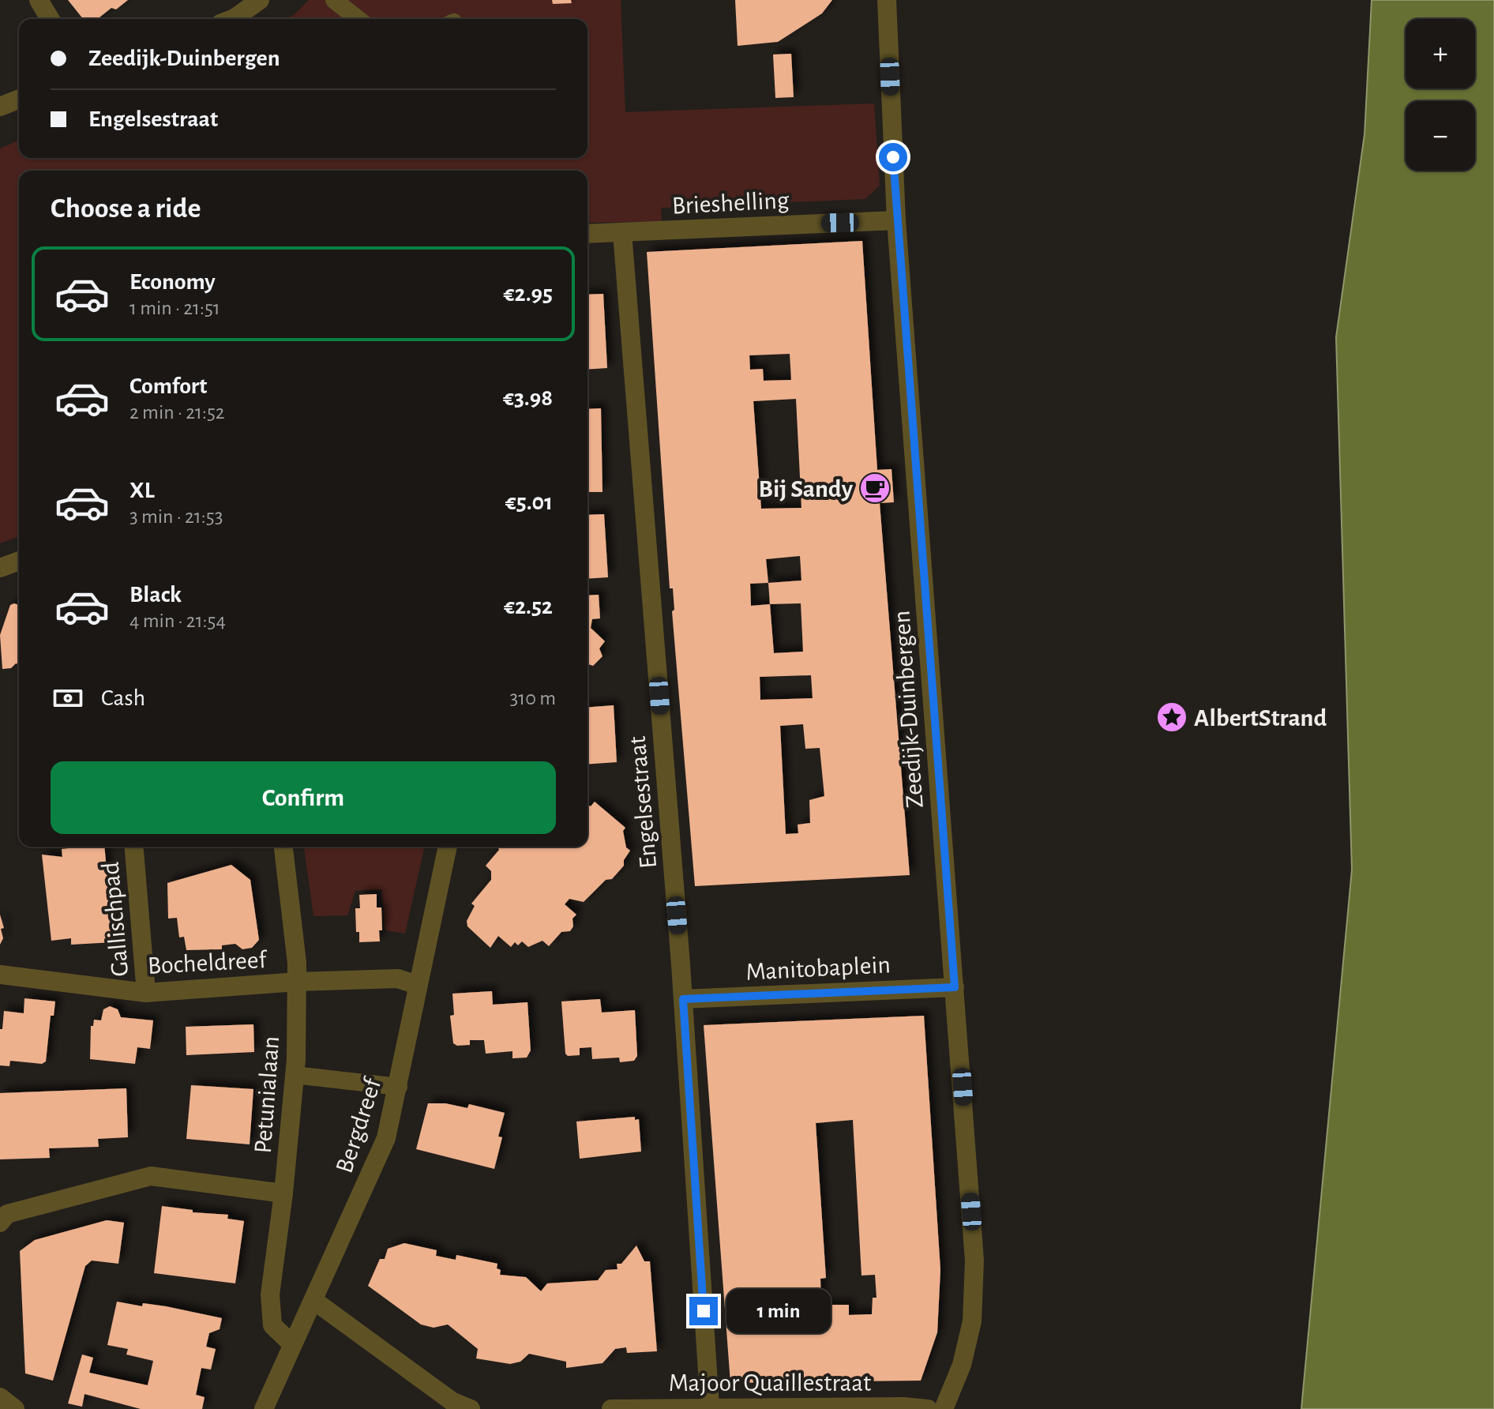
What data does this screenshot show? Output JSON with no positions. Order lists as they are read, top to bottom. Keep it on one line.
{"streets":{"street":["Brieshelling","Zeedijk-Duinbergen","Engelsestraat","Gallischpad","Bocheldreef","Manitobaplein","Petunialaan","Bergdreef","Majoor Quaillestraat"]},"crossings":[["Brieshelling","Zeedijk-Duinbergen"],["Brieshelling","Engelsestraat"],["Zeedijk-Duinbergen","Manitobaplein"],["Engelsestraat","Manitobaplein"],["Engelsestraat","Majoor Quaillestraat"],["Gallischpad","Bocheldreef"],["Bocheldreef","Petunialaan"],["Bocheldreef","Bergdreef"],["Petunialaan","Bergdreef"]],"places":{"cafe":["Bij Sandy"],"place":["AlbertStrand"]},"page":{"map_buttons":["+","−"],"banner":["Zeedijk-Duinbergen","Engelsestraat"],"heading":"Choose a ride","list":[{"name":"Economy","note":"1 min · 21:51","value":"€2.95"},{"name":"Comfort","note":"2 min · 21:52","value":"€3.98"},{"name":"XL","note":"3 min · 21:53","value":"€5.01"},{"name":"Black","note":"4 min · 21:54","value":"€2.52"}],"pay":["Cash","310 m"],"buttons":"Confirm","bubble":"1 min"}}
